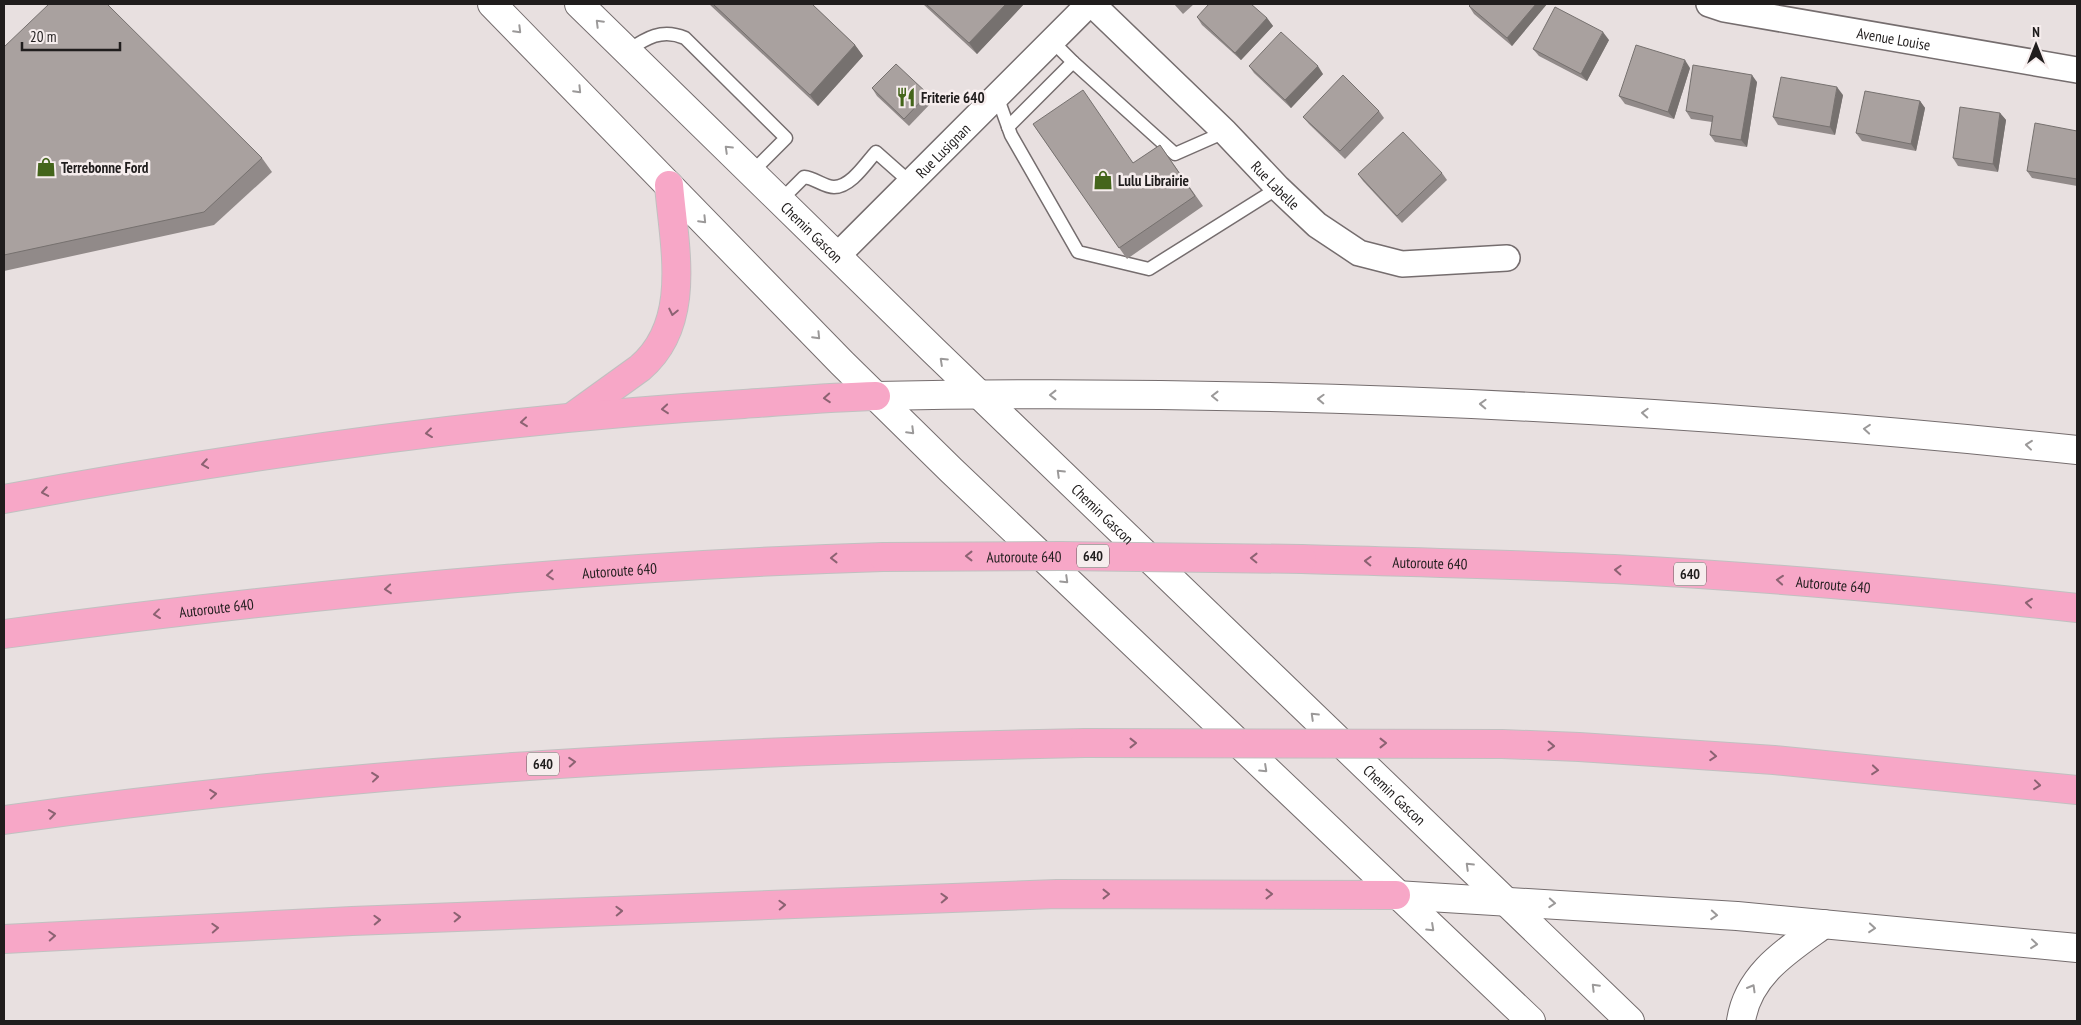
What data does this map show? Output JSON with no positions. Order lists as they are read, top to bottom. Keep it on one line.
{"streets":{"highway":["Autoroute 640","640"],"main road":["Chemin Gascon"],"street":["Avenue Louise","Rue Lusignan","Rue Labelle"]},"crossings":[["Rue Lusignan","Rue Labelle"],["Rue Lusignan","Chemin Gascon"]],"places":{"restaurant":["Friterie 640"],"shop":["Terrebonne Ford","Lulu Librairie"]},"scale_bar":"20 m","north":"top"}
